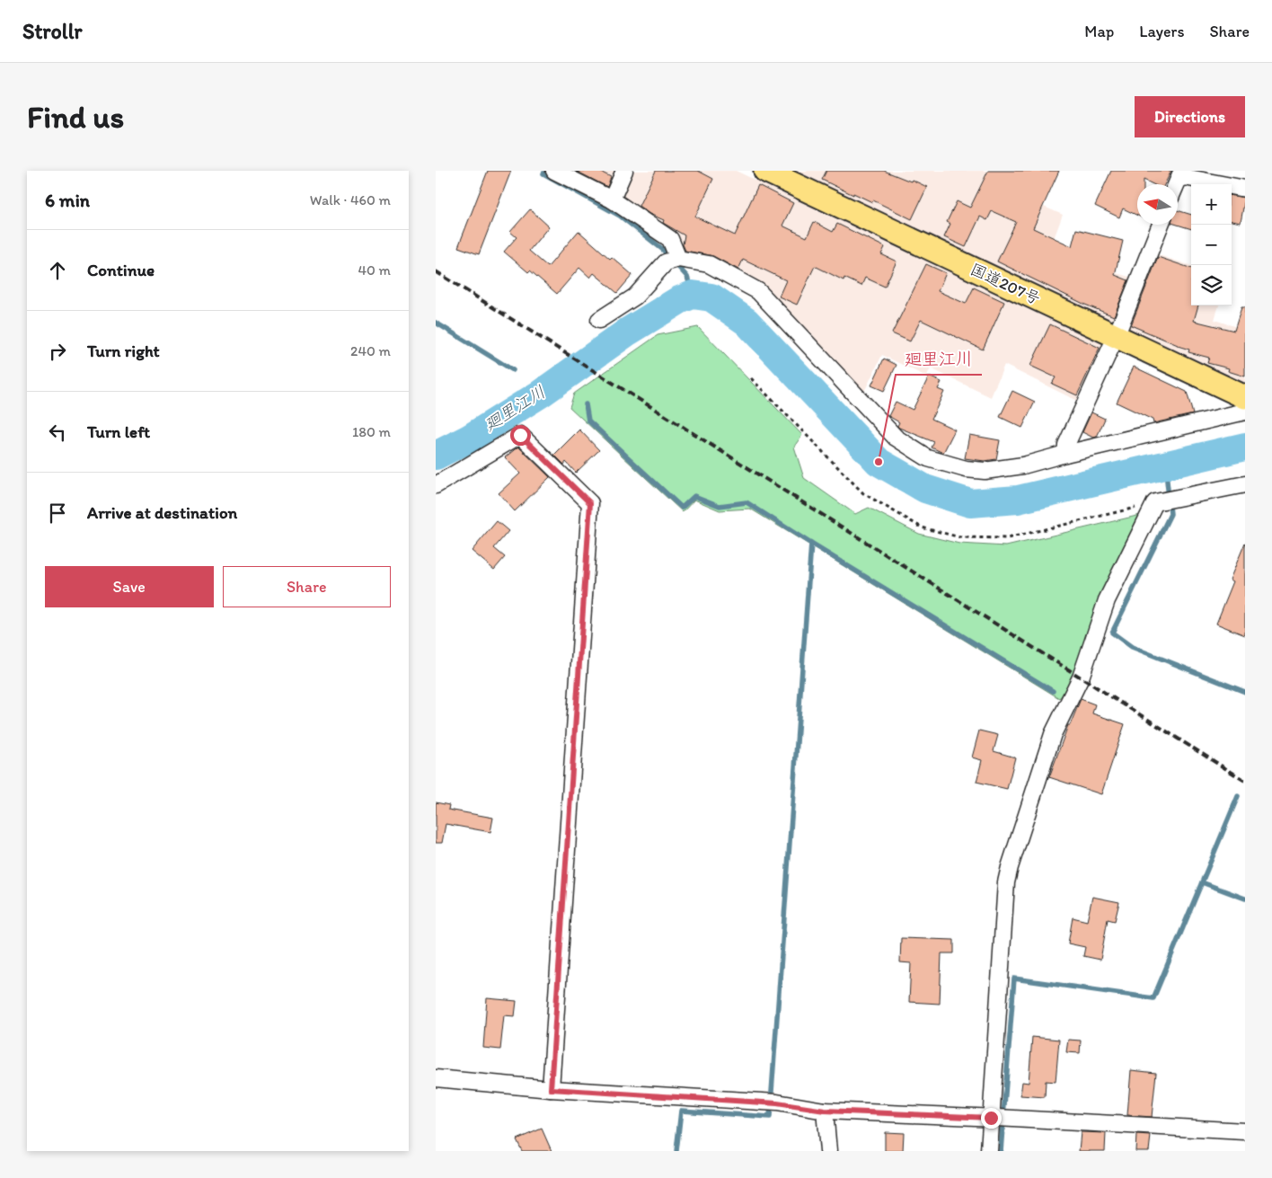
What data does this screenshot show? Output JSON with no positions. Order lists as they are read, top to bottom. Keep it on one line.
{"streets":{"highway":["国道207号"]},"water":["廻里江川"],"places":["廻里江川"],"north":"left","page":{"header":"Strollr","nav":["Map","Layers","Share"],"buttons":["Directions",["Save","Share"]],"title":"Find us","heading":["6 min","Walk · 460 m"],"map_buttons":["+","−"],"list":[["Continue","40 m"],["Turn right","240 m"],["Turn left","180 m"],"Arrive at destination"]}}
